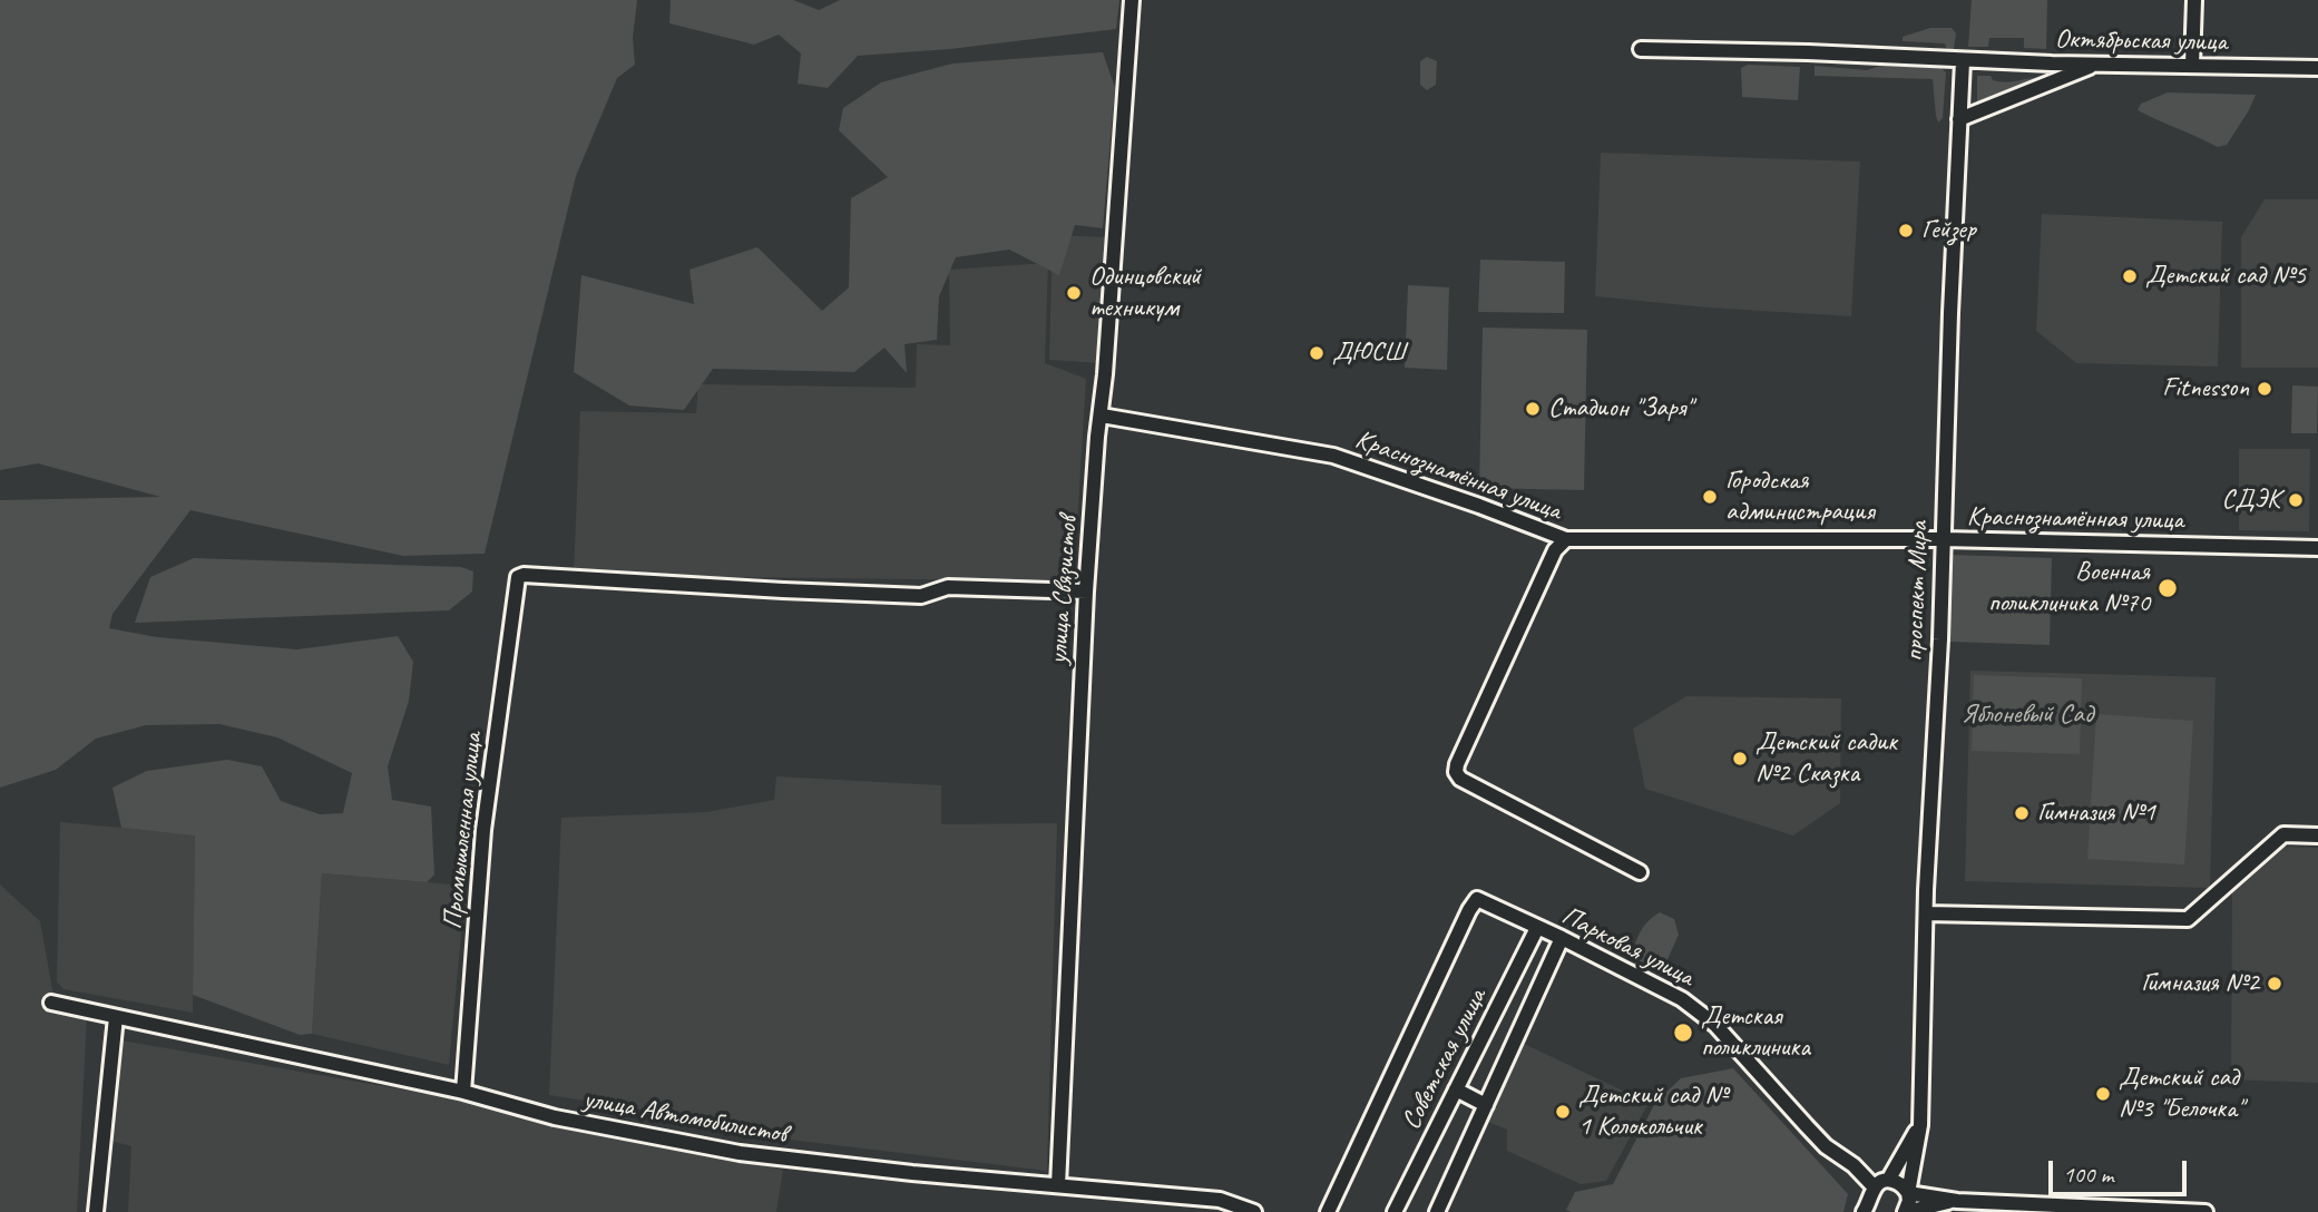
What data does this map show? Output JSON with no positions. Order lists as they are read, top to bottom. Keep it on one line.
{"streets":{"street":["Октябрьская улица","Краснознамённая улица","улица Связистов","проспект Мира","Промышленная улица","Парковая улица","Советская улица","улица Автомобилистов"]},"crossings":[["Октябрьская улица","проспект Мира"],["Краснознамённая улица","улица Связистов"],["Краснознамённая улица","проспект Мира"],["улица Связистов","Промышленная улица"],["улица Связистов","улица Автомобилистов"],["Промышленная улица","улица Автомобилистов"],["Парковая улица","Советская улица"]],"parks":["Яблоневый Сад"],"places":["Гейзер","Детский сад №5","Одинцовский техникум","ДЮСШ","Fitnesson","Стадион \"Заря\"","Городская администрация","СДЭК","Военная поликлиника №70","Детский садик №2 Сказка","Гимназия №1","Гимназия №2","Детская поликлиника","Детский сад №3 \"Белочка\"","Детский сад № 1 Колокольчик"],"scale_bar":"100 m"}
